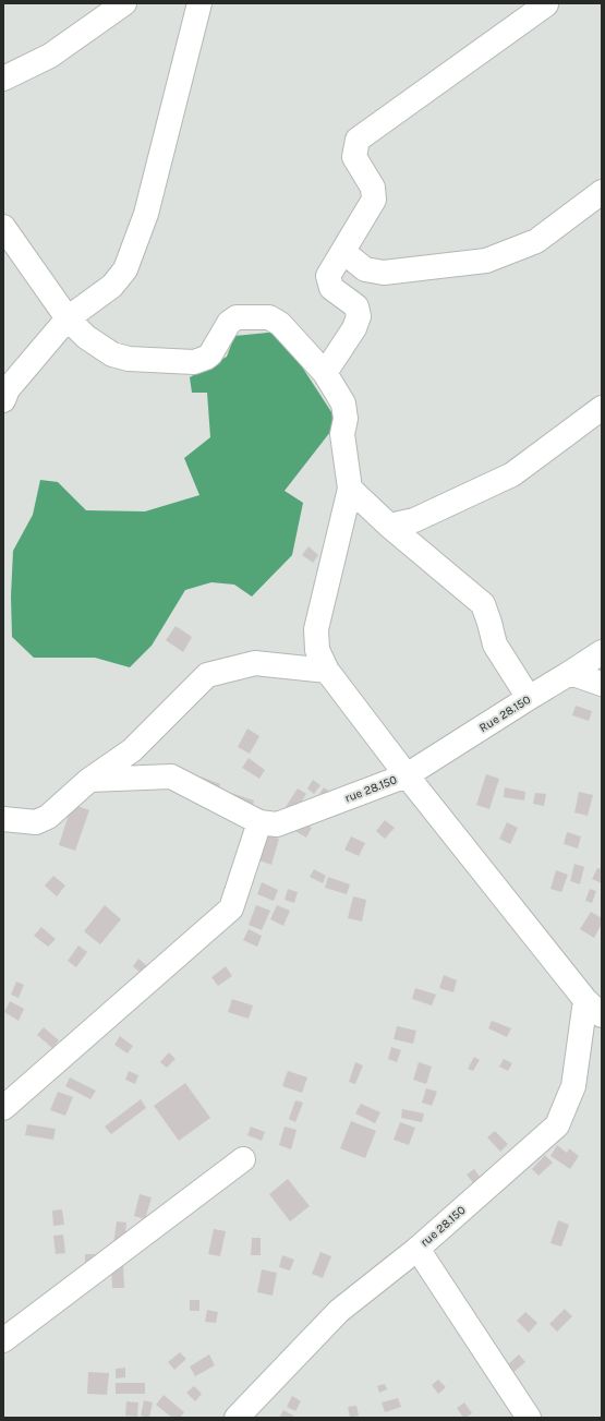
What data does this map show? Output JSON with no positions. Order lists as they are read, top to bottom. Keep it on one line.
{"streets":{"street":["Rue 28.150","rue 28.150"]},"crossings":[["Rue 28.150","rue 28.150"]]}
